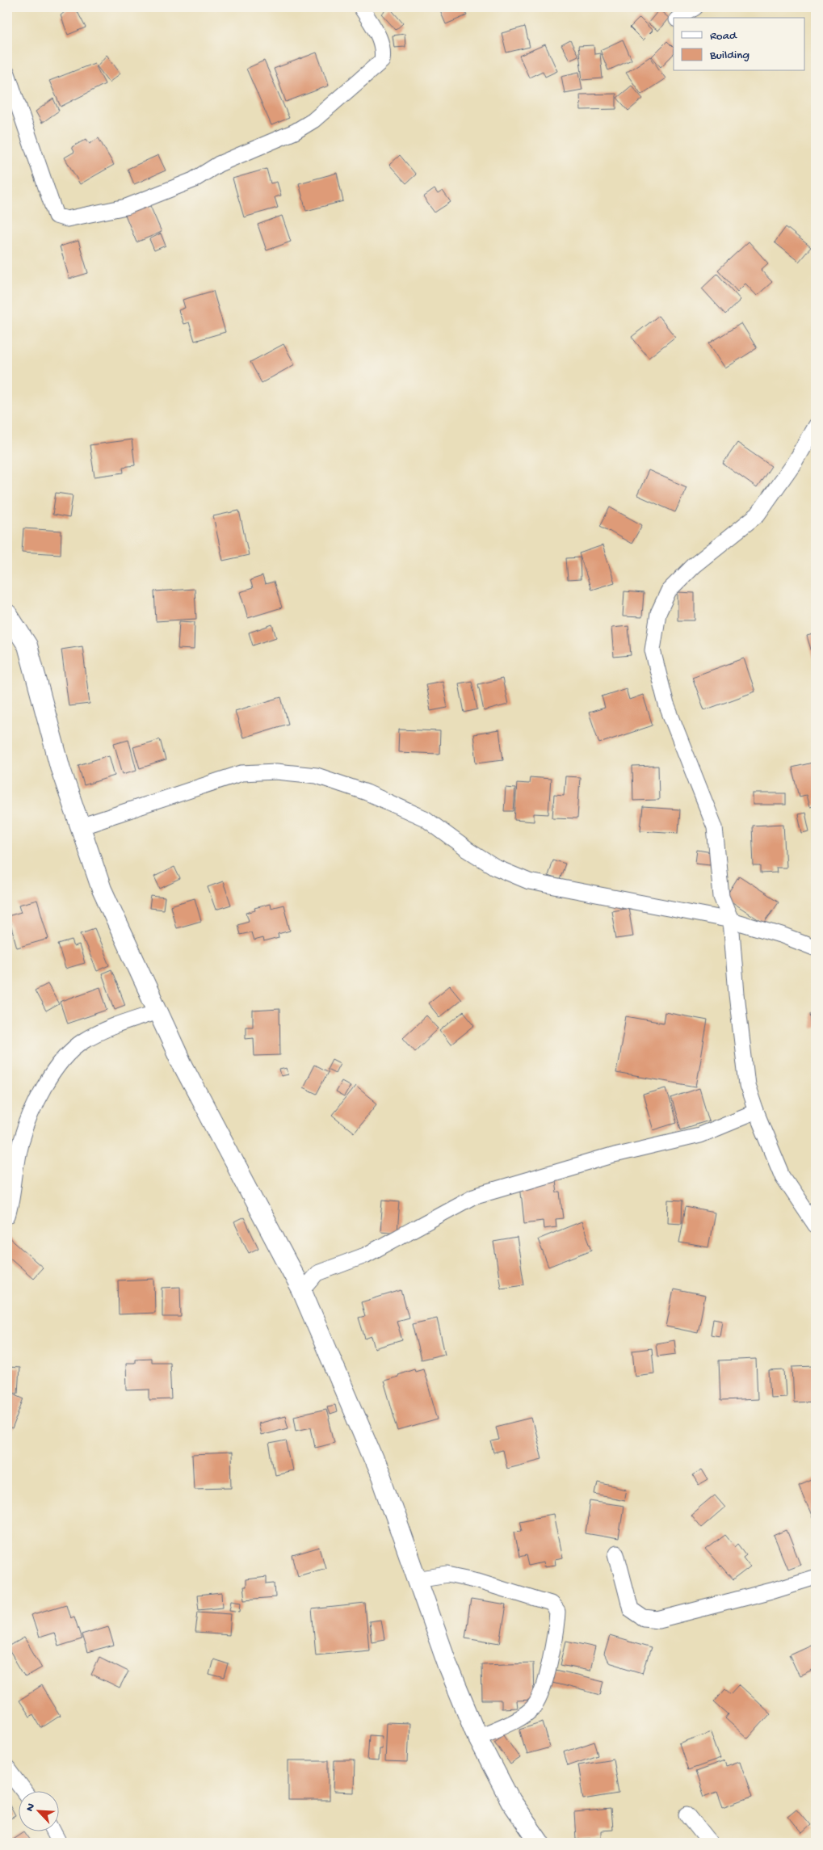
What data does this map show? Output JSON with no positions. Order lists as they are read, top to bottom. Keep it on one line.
{"legend":["Road","Building"],"north":"top left"}
